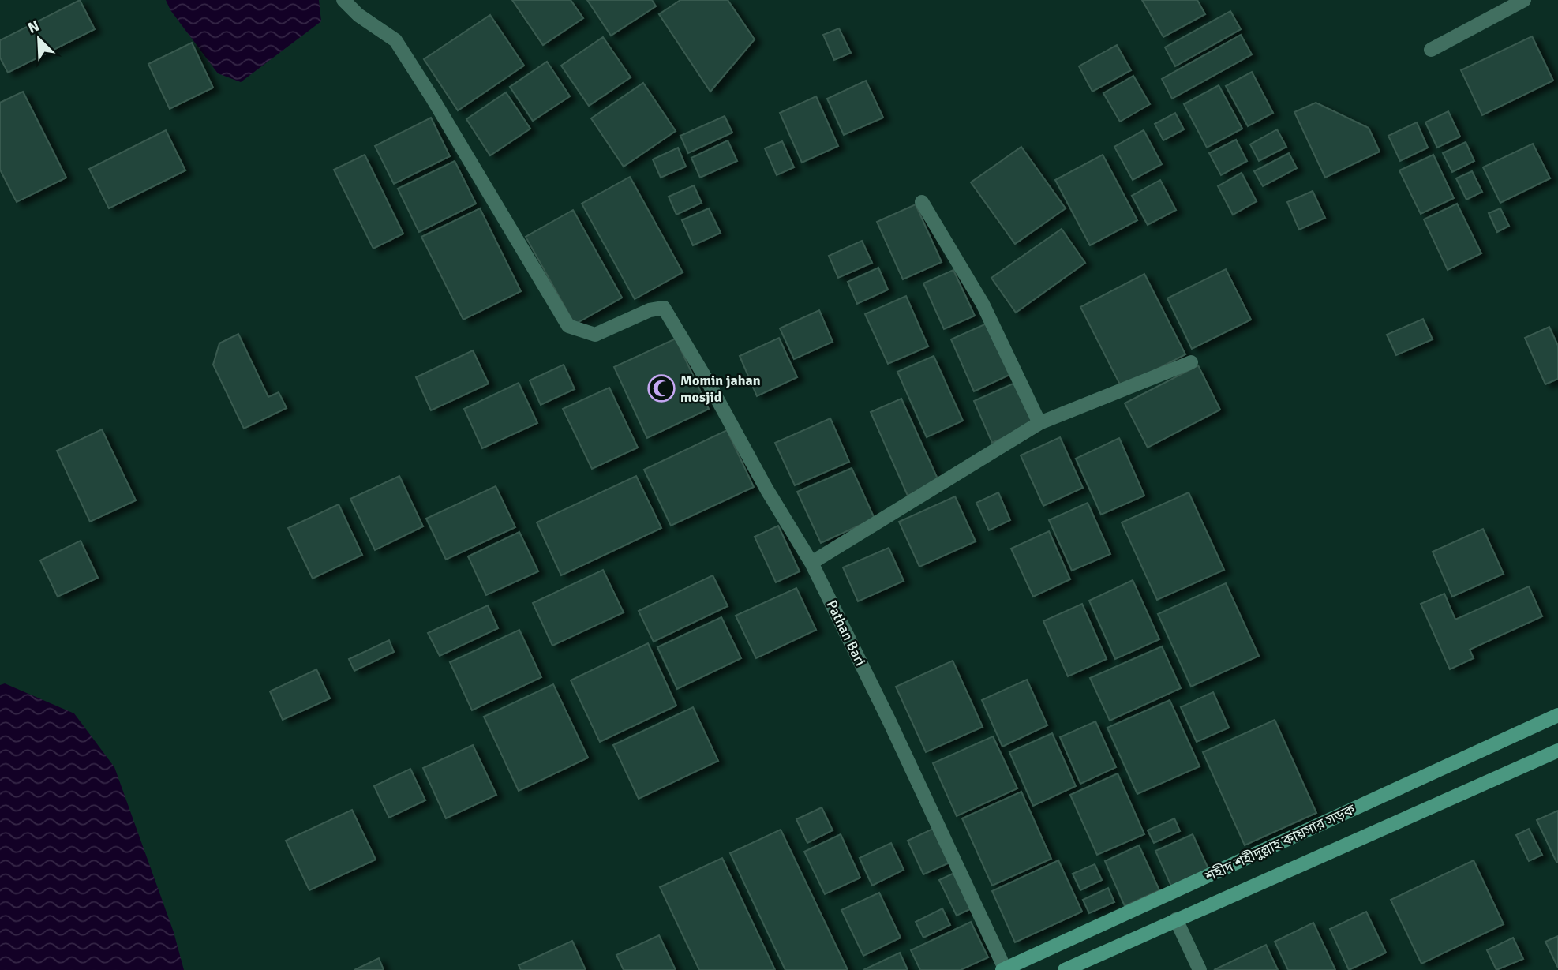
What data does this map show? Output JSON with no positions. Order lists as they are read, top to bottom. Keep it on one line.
{"streets":{"main road":["শহীদ শহীদুল্লাহ কায়সার সড়ক"],"street":["Pathan Bari"]},"crossings":[["Pathan Bari","শহীদ শহীদুল্লাহ কায়সার সড়ক"]],"places":{"mosque":["Momin jahan mosjid"]},"north":"top left"}
